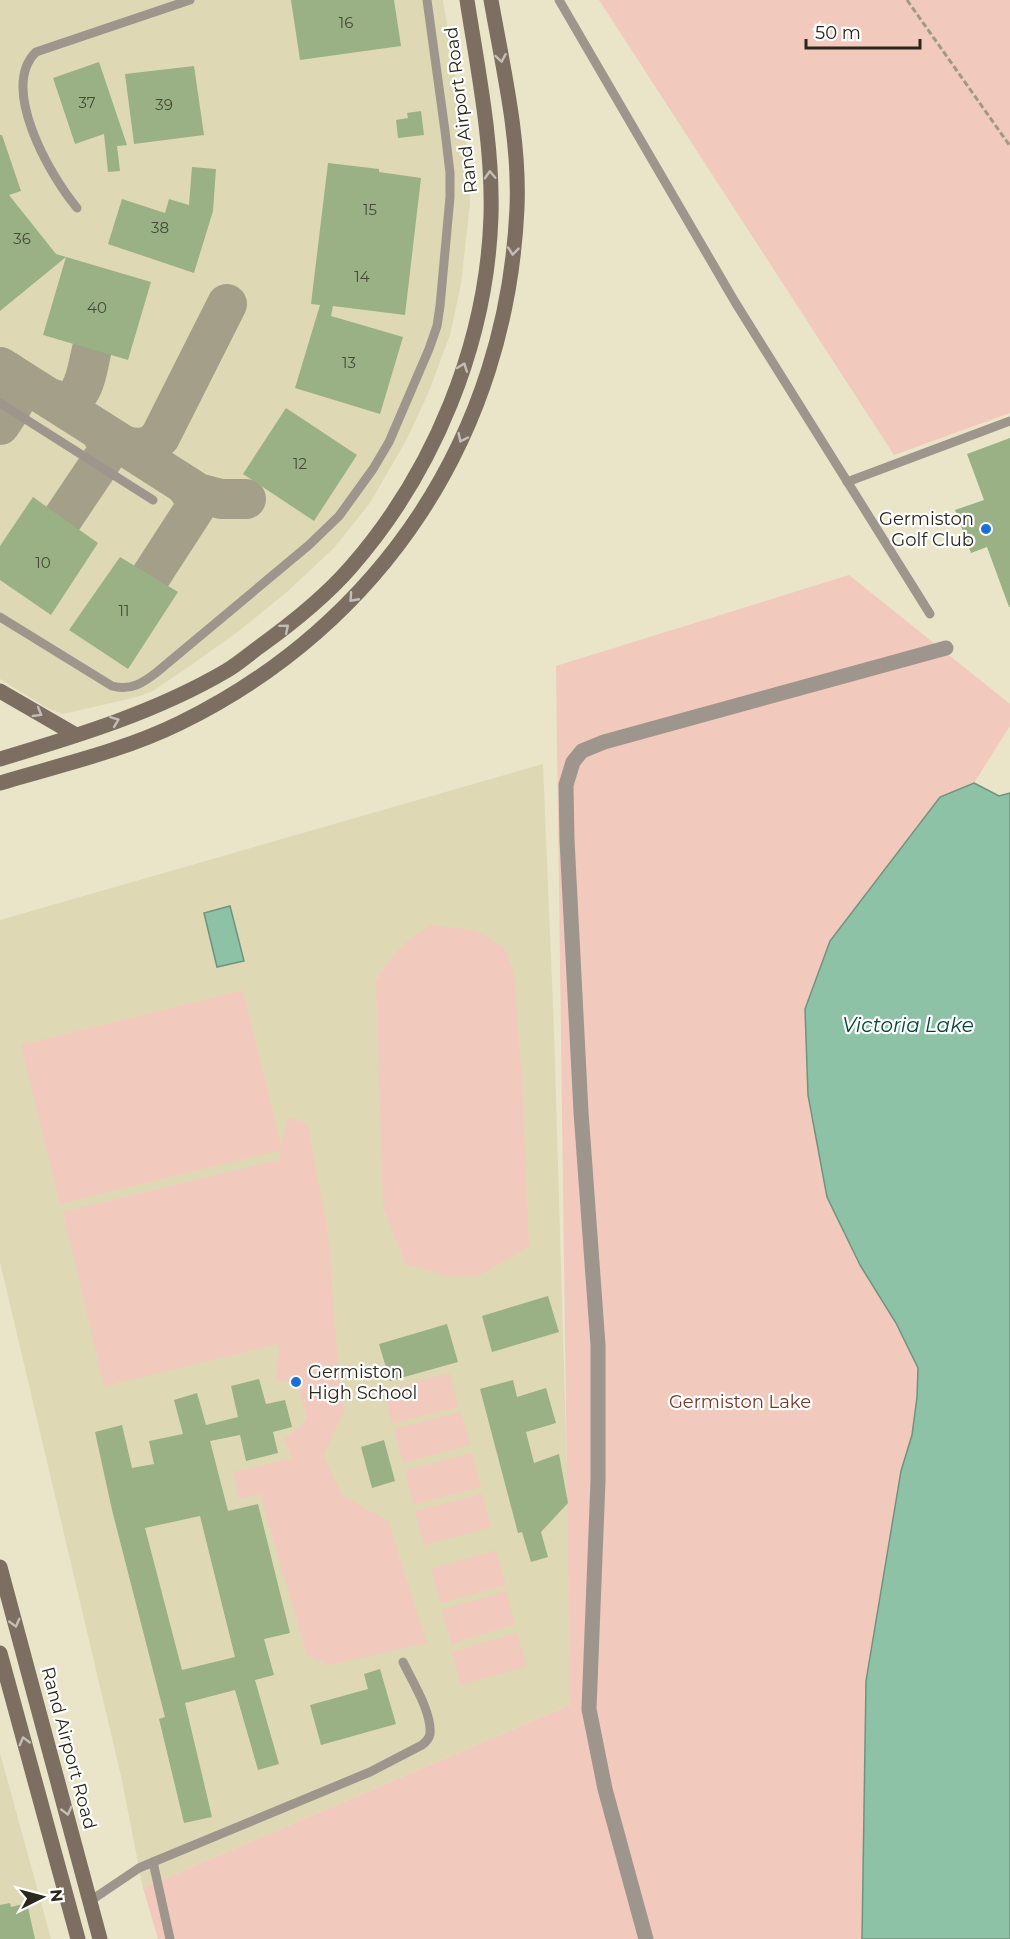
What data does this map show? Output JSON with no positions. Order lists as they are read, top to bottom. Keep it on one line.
{"streets":{"street":["Rand Airport Road"]},"water":["Victoria Lake"],"parks":["Germiston Lake"],"places":["Germiston Golf Club","Germiston High School"],"house_numbers":["16","37","39","15","38","36","14","40","13","12","10","11"],"scale_bar":"50 m","north":"right"}
